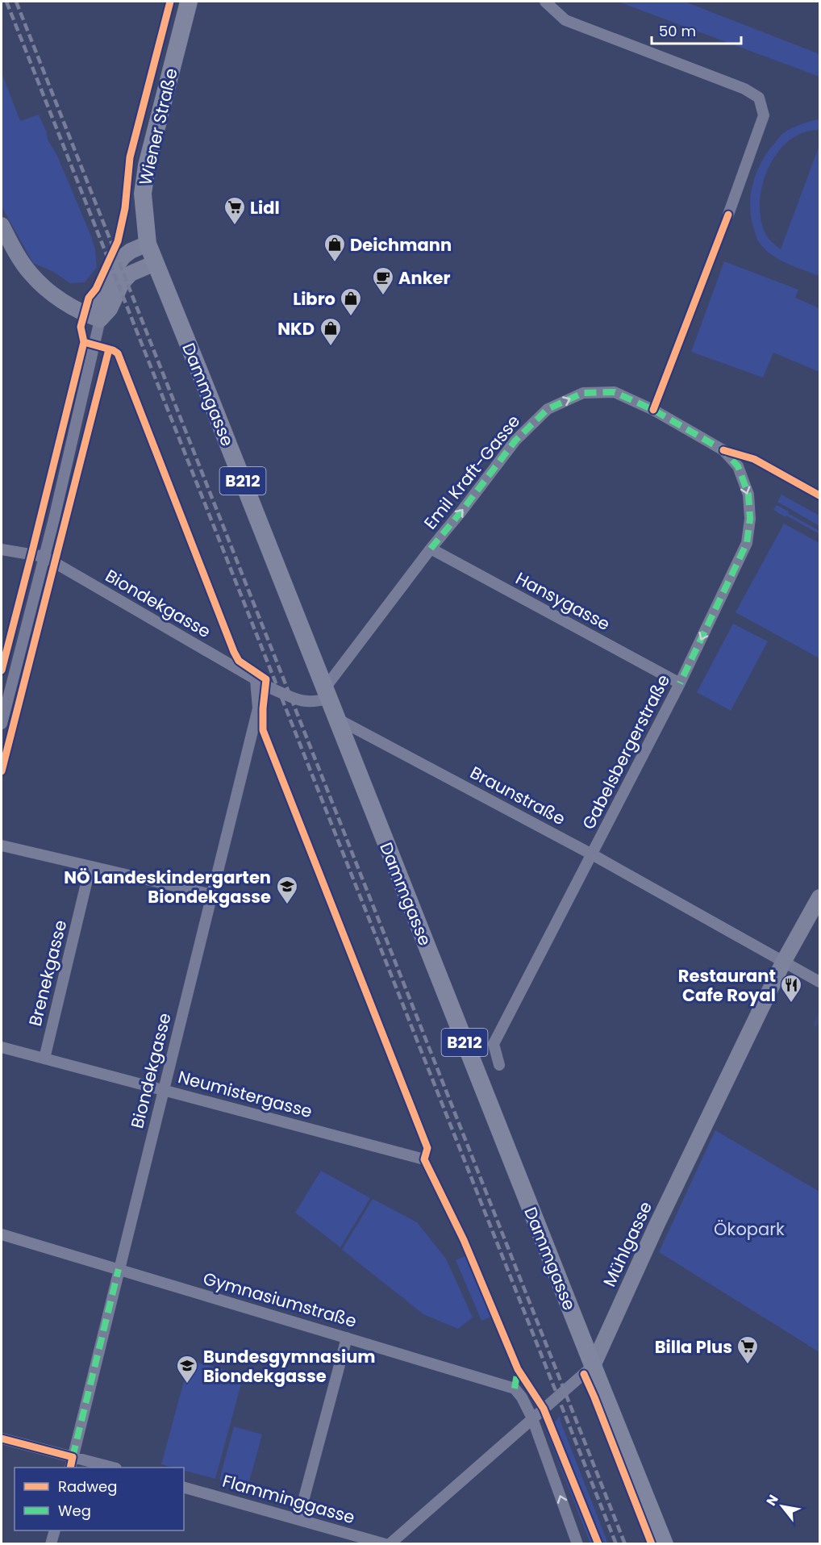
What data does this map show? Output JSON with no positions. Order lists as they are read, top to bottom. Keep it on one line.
{"streets":{"main road":["Wiener Straße","Dammgasse","B212"],"street":["Emil Kraft-Gasse","Hansygasse","Biondekgasse","Gabelsbergerstraße","Braunstraße","Brenekgasse","Neumistergasse","Mühlgasse","Gymnasiumstraße","Flamminggasse"]},"crossings":[["Wiener Straße","Dammgasse"],["Dammgasse","Emil Kraft-Gasse"],["Dammgasse","Biondekgasse"],["Dammgasse","Braunstraße"],["Dammgasse","Mühlgasse"],["Emil Kraft-Gasse","Hansygasse"],["Emil Kraft-Gasse","Biondekgasse"],["Emil Kraft-Gasse","Gabelsbergerstraße"],["Hansygasse","Gabelsbergerstraße"],["Biondekgasse","Neumistergasse"],["Biondekgasse","Gymnasiumstraße"],["Gabelsbergerstraße","Braunstraße"],["Braunstraße","Mühlgasse"],["Brenekgasse","Neumistergasse"],["Mühlgasse","Gymnasiumstraße"]],"one_way":["Emil Kraft-Gasse"],"parks":["Ökopark"],"places":{"supermarket":["Lidl","Billa Plus"],"shop":["Deichmann","Libro","NKD"],"cafe":["Anker"],"school or university":["NÖ Landeskindergarten Biondekgasse","Bundesgymnasium Biondekgasse"],"restaurant":["Restaurant Cafe Royal"]},"legend":["Radweg","Weg"],"scale_bar":"50 m","north":"top left"}
